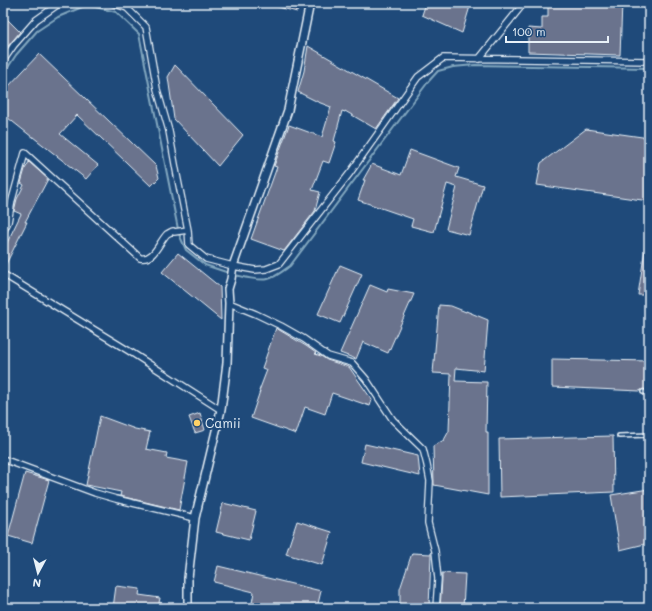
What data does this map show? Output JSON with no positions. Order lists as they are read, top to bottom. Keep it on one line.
{"places":["Camii"],"scale_bar":"100 m","north":"bottom"}
